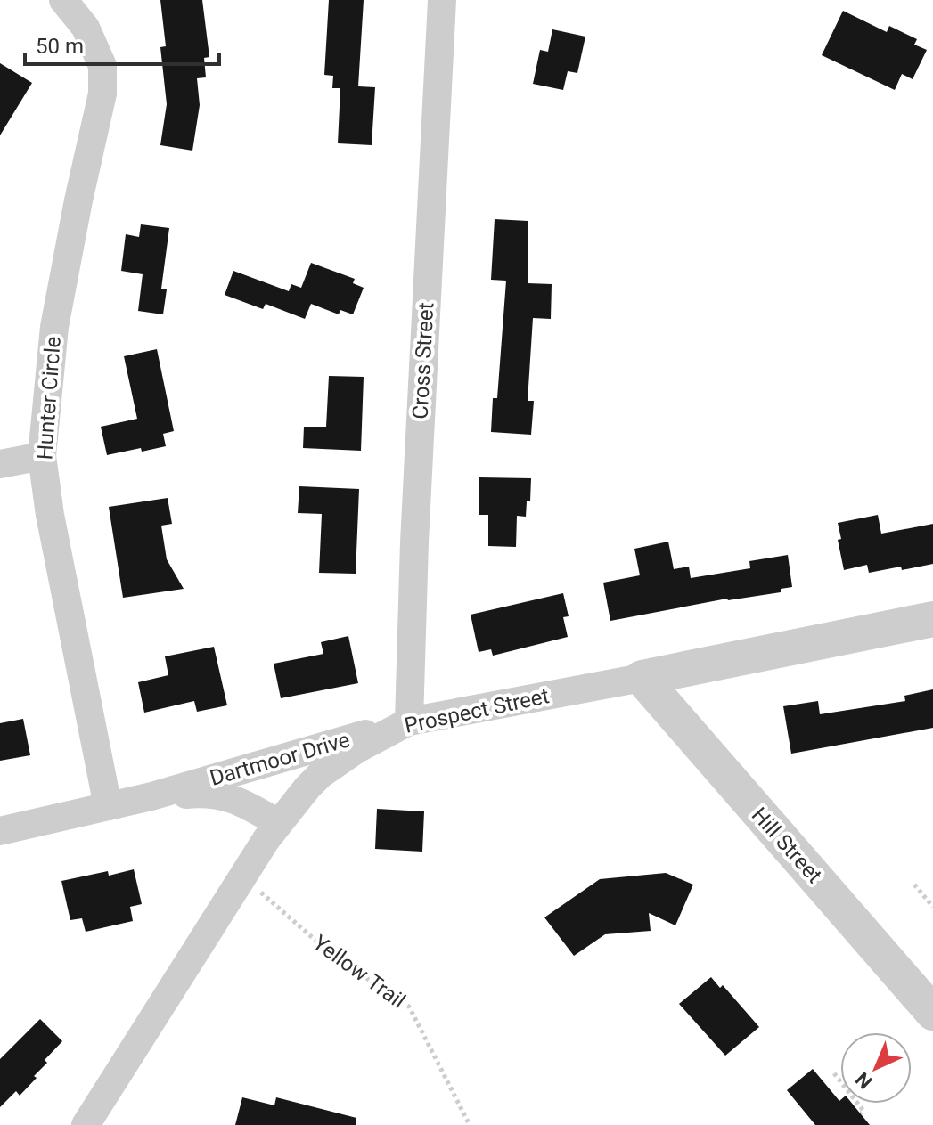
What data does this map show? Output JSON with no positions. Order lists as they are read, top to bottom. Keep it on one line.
{"streets":{"street":["Cross Street","Hunter Circle","Prospect Street","Dartmoor Drive","Hill Street"],"path":["Yellow Trail"]},"crossings":[["Cross Street","Prospect Street"],["Cross Street","Dartmoor Drive"],["Hunter Circle","Dartmoor Drive"],["Prospect Street","Dartmoor Drive"],["Prospect Street","Hill Street"],["Prospect Street","Yellow Trail"]],"scale_bar":"50 m","north":"bottom left"}
